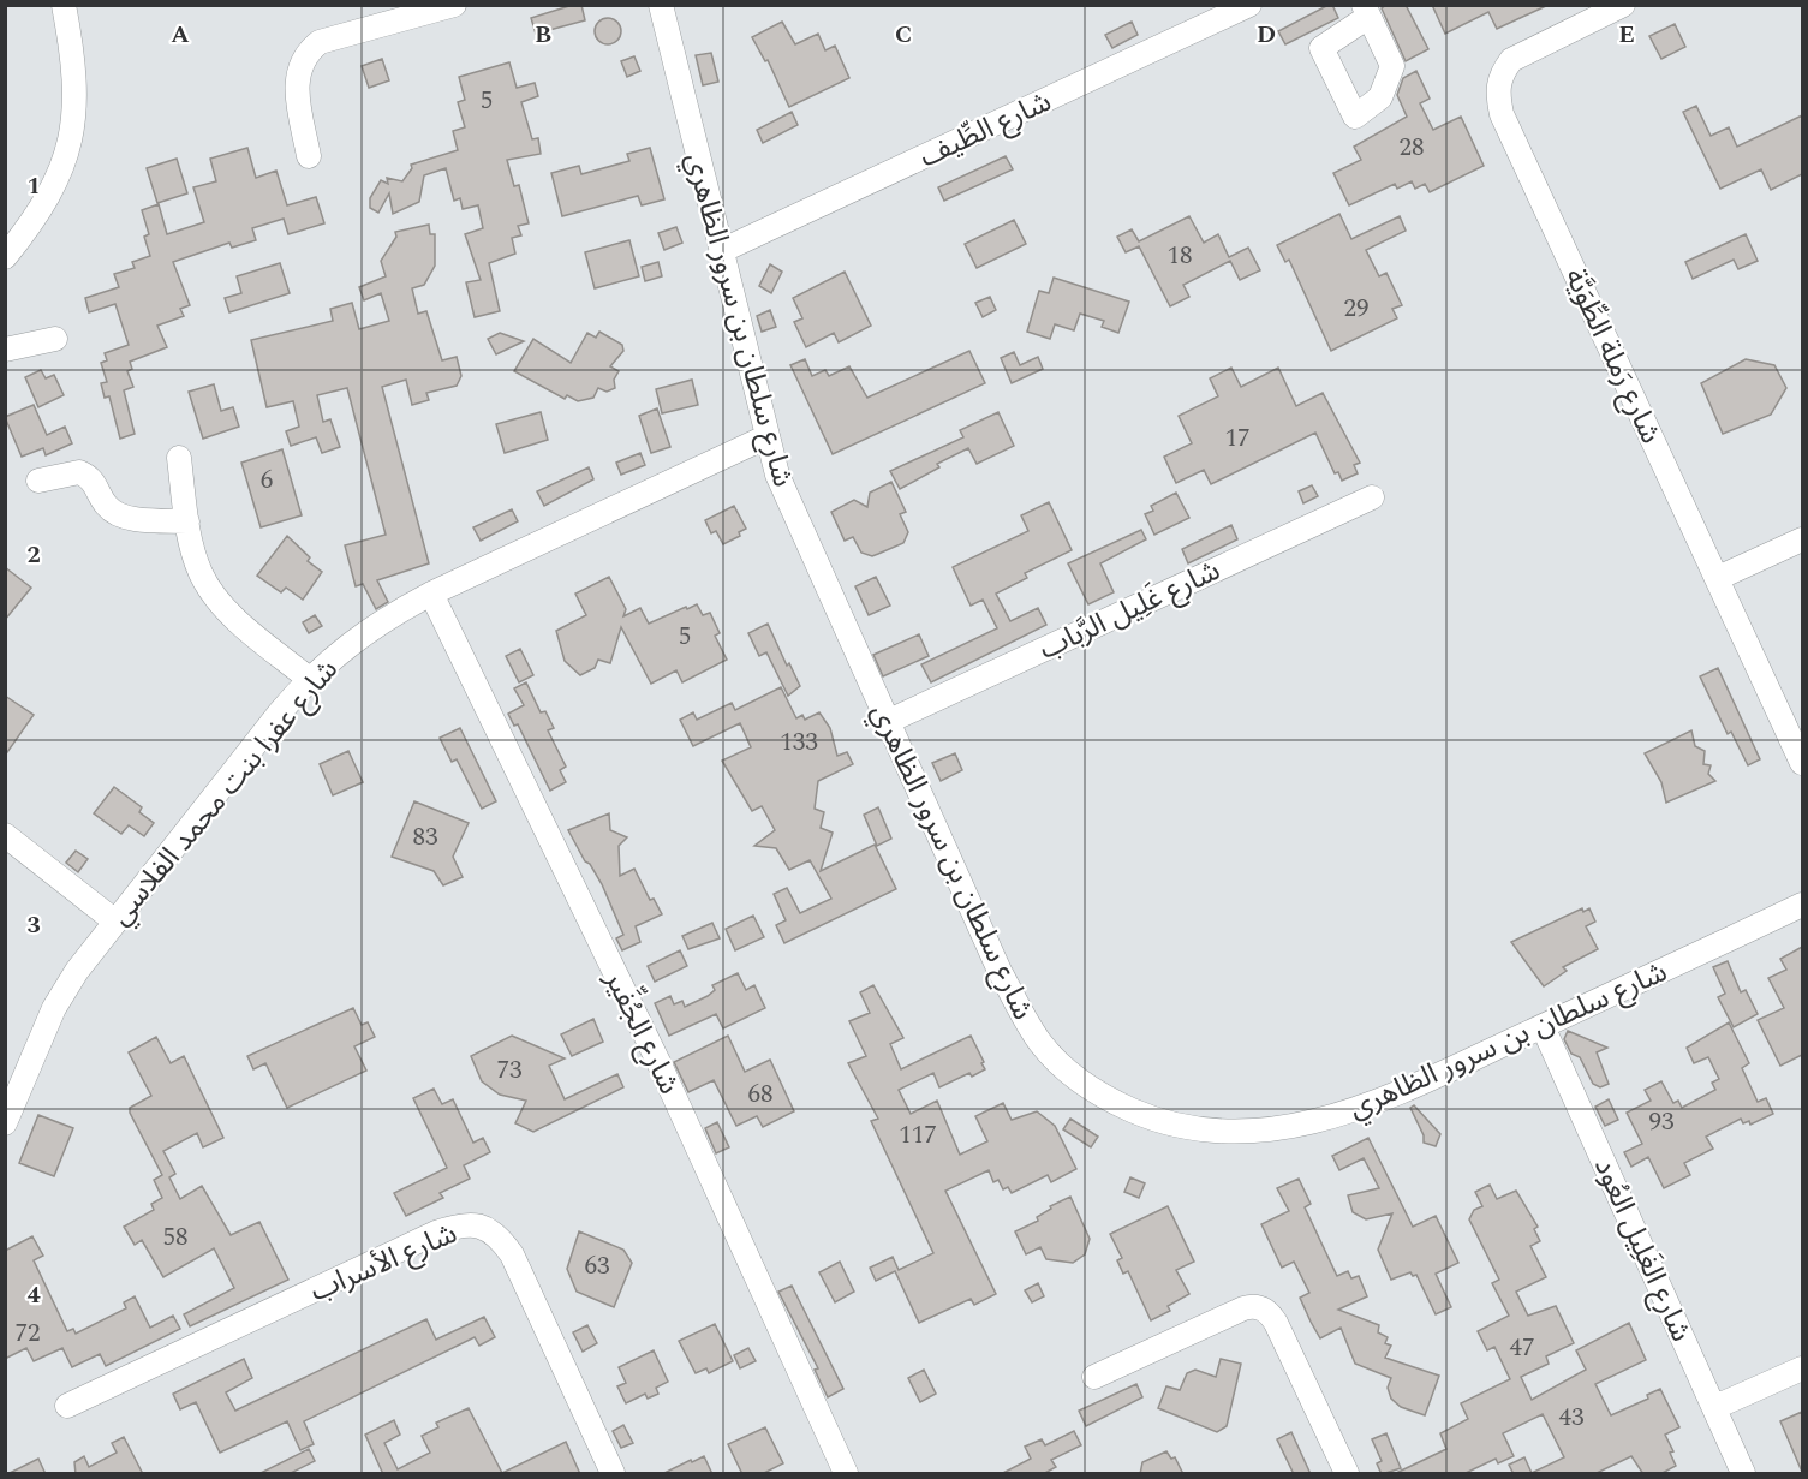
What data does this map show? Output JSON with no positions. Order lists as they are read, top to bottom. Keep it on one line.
{"streets":{"street":["شارع الطِّيف","شارع سلطان بن سرور الظاهري","شارع رَملة الطِّوَيَّة","شارع غَلِيل الرَّباب","شارع عفرا بنت محمد الفلاسي","شارع الجُفِّير","شارع الغَلِيل العُود","شارع الأسراب"]},"crossings":[["شارع الطِّيف","شارع سلطان بن سرور الظاهري"],["شارع سلطان بن سرور الظاهري","شارع غَلِيل الرَّباب"],["شارع سلطان بن سرور الظاهري","شارع عفرا بنت محمد الفلاسي"],["شارع سلطان بن سرور الظاهري","شارع الغَلِيل العُود"],["شارع عفرا بنت محمد الفلاسي","شارع الجُفِّير"]],"house_numbers":["5","28","18","29","17","6","5","133","83","73","68","93","117","58","63","72","47","43"],"grid":{"columns":["A","B","C","D","E"],"rows":["1","2","3","4"]}}
